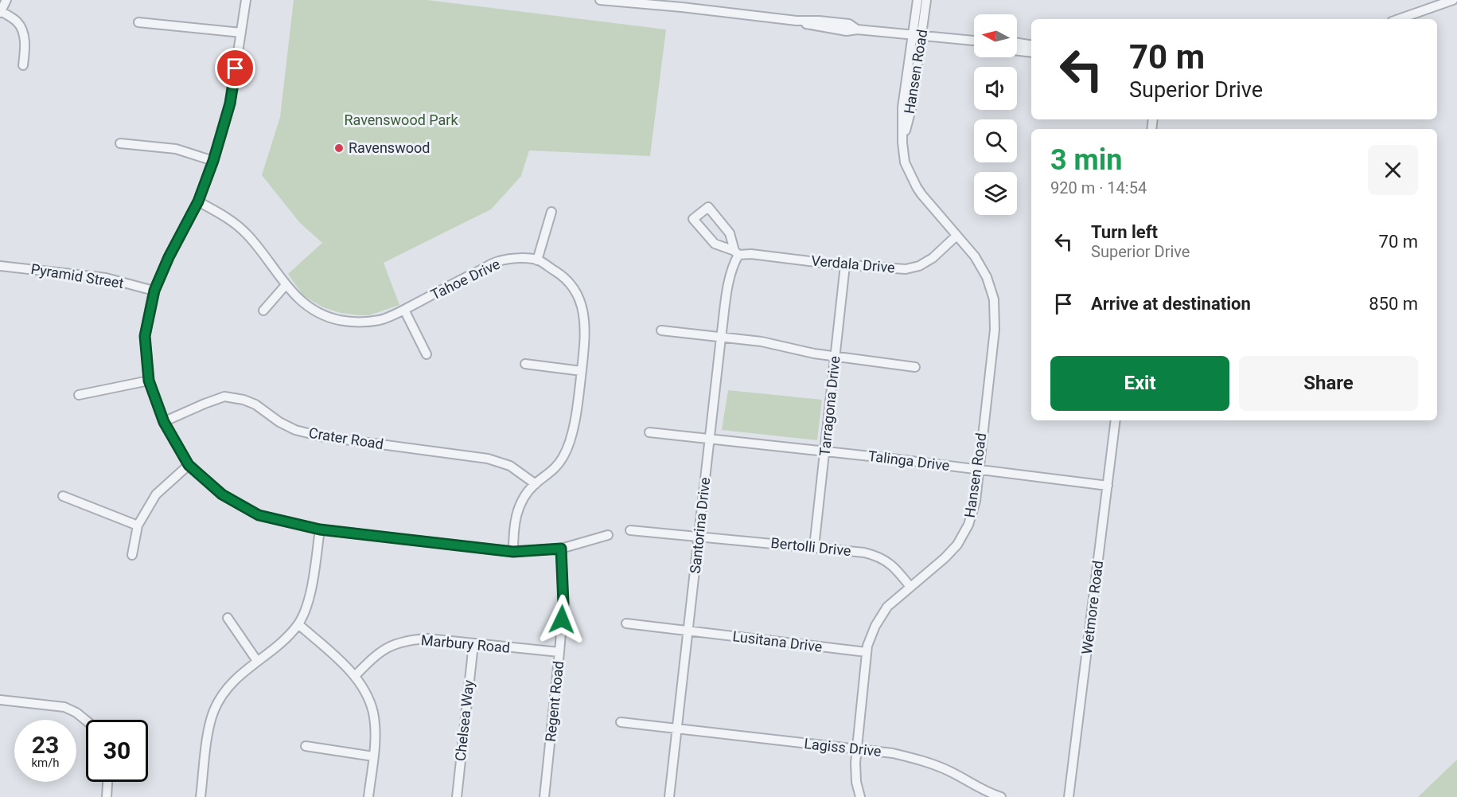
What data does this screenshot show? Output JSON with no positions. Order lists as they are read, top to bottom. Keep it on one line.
{"streets":{"street":["Hansen Road","Verdala Drive","Pyramid Street","Tahoe Drive","Tarragona Drive","Crater Road","Talinga Drive","Santorina Drive","Bertolli Drive","Wetmore Road","Lusitana Drive","Marbury Road","Regent Road","Chelsea Way","Lagiss Drive"]},"crossings":[["Hansen Road","Verdala Drive"],["Hansen Road","Talinga Drive"],["Hansen Road","Bertolli Drive"],["Hansen Road","Lusitana Drive"],["Hansen Road","Lagiss Drive"],["Verdala Drive","Tarragona Drive"],["Verdala Drive","Santorina Drive"],["Tahoe Drive","Crater Road"],["Tarragona Drive","Talinga Drive"],["Tarragona Drive","Bertolli Drive"],["Talinga Drive","Santorina Drive"],["Talinga Drive","Wetmore Road"],["Santorina Drive","Bertolli Drive"],["Santorina Drive","Lusitana Drive"],["Santorina Drive","Lagiss Drive"],["Marbury Road","Regent Road"],["Marbury Road","Chelsea Way"]],"parks":["Ravenswood Park"],"places":["Ravenswood"],"north":"left","page":{"turn":["70 m","Superior Drive"],"heading":["3 min","920 m · 14:54"],"list":[{"name":"Turn left","note":"Superior Drive","value":"70 m"},{"name":"Arrive at destination","value":"850 m"}],"buttons":["Exit","Share"],"speed":"23 km/h","limit":"30"}}
